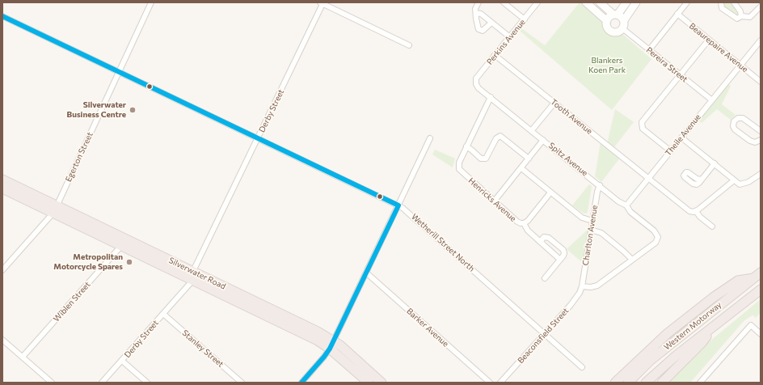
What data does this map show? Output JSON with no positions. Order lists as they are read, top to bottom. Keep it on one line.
{"streets":{"highway":["Silverwater Road","Western Motorway"],"street":["Perkins Avenue","Beaurepaire Avenue","Pereira Street","Derby Street","Tooth Avenue","Theile Avenue","Egerton Street","Spitz Avenue","Henricks Avenue","Charlton Avenue","Wetherill Street North","Wiblen Street","Barker Avenue","Beaconsfield Street","Stanley Street"]},"crossings":[["Perkins Avenue","Tooth Avenue"],["Perkins Avenue","Spitz Avenue"],["Beaurepaire Avenue","Theile Avenue"],["Pereira Street","Theile Avenue"],["Derby Street","Wetherill Street North"],["Derby Street","Silverwater Road"],["Derby Street","Stanley Street"],["Tooth Avenue","Theile Avenue"],["Theile Avenue","Spitz Avenue"],["Egerton Street","Wetherill Street North"],["Egerton Street","Silverwater Road"],["Spitz Avenue","Charlton Avenue"],["Charlton Avenue","Beaconsfield Street"],["Wetherill Street North","Beaconsfield Street"],["Silverwater Road","Wiblen Street"]],"parks":["Blankers Koen Park"],"places":["Silverwater Business Centre","Metropolitan Motorcycle Spares"]}
